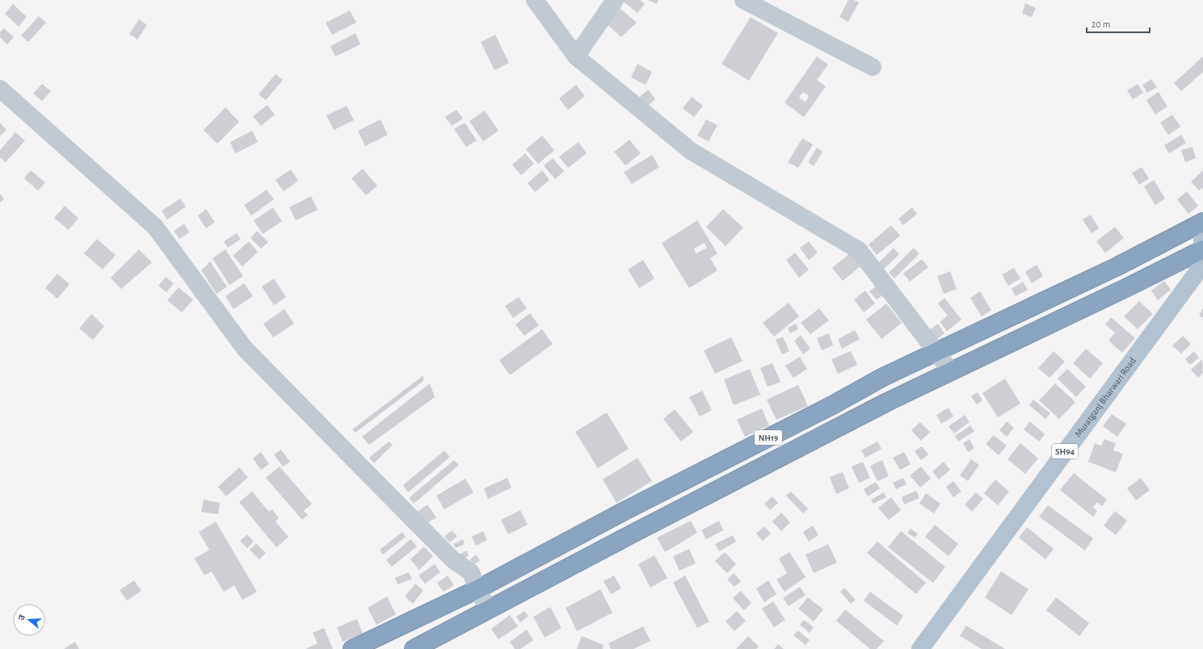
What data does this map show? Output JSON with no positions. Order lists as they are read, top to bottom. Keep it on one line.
{"streets":{"highway":["NH19"],"main road":["Muratganj Bharwari Road","SH94"]},"crossings":[["Muratganj Bharwari Road","NH19"]],"scale_bar":"20 m","north":"left"}
